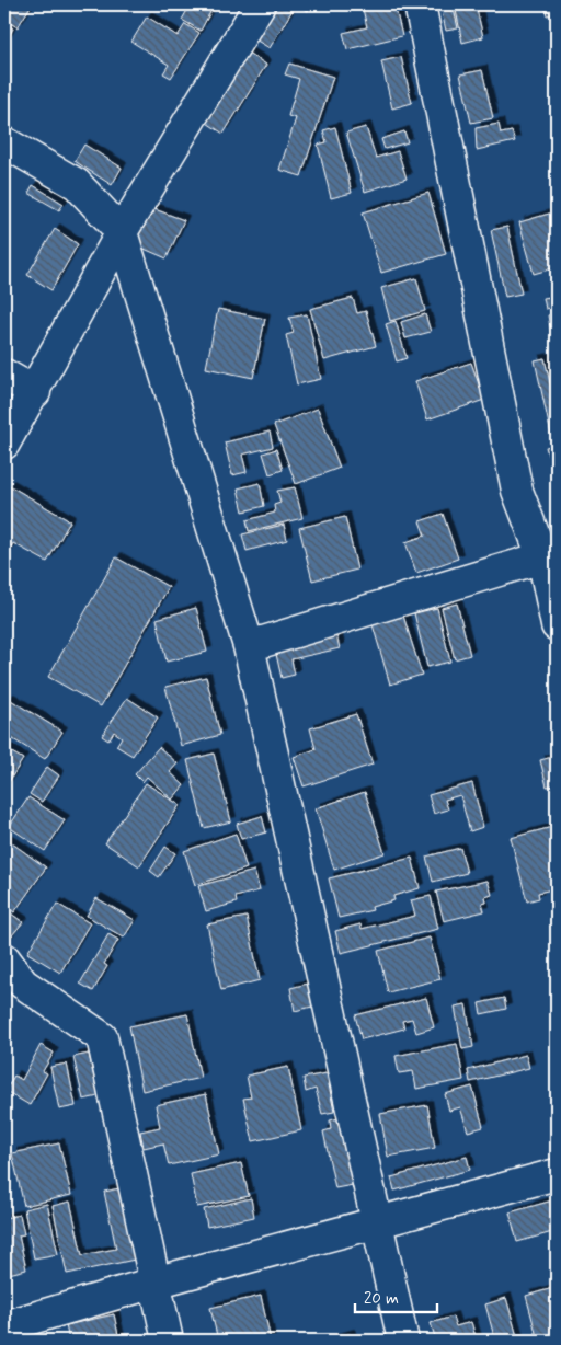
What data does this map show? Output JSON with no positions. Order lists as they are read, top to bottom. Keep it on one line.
{"scale_bar":"20 m"}
